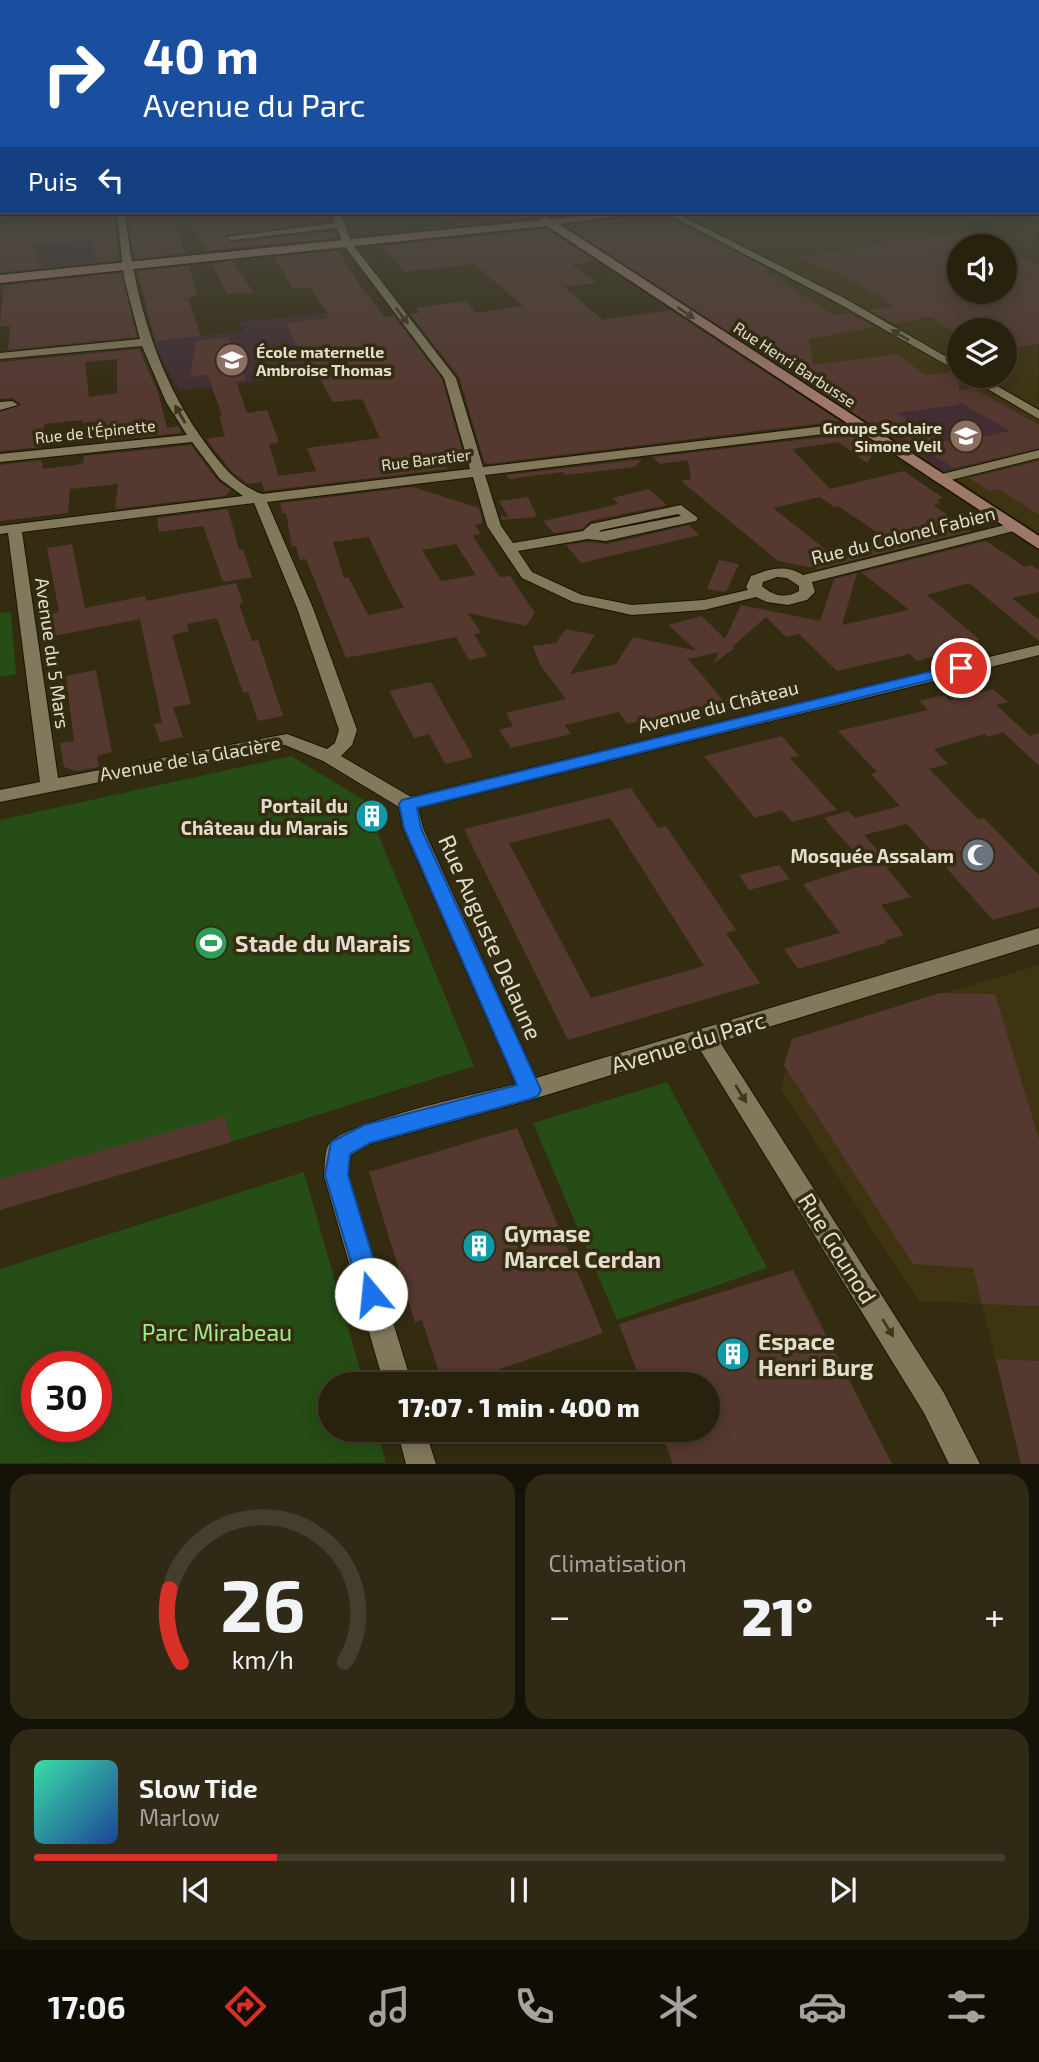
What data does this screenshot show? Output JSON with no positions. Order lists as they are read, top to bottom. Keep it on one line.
{"streets":{"street":["Rue Henri Barbusse","Rue de l'Épinette","Rue Baratier","Rue du Colonel Fabien","Avenue du 5 Mars","Avenue du Château","Avenue de la Glacière","Rue Auguste Delaune","Avenue du Parc","Rue Gounod"]},"crossings":[["Rue Henri Barbusse","Rue Baratier"],["Rue Henri Barbusse","Rue du Colonel Fabien"],["Rue Baratier","Avenue du 5 Mars"],["Avenue du 5 Mars","Avenue de la Glacière"],["Avenue du Château","Avenue de la Glacière"],["Avenue du Château","Rue Auguste Delaune"],["Avenue de la Glacière","Rue Auguste Delaune"],["Rue Auguste Delaune","Avenue du Parc"],["Avenue du Parc","Rue Gounod"]],"one_way":["Rue Gounod"],"parks":["Parc Mirabeau"],"places":{"school or university":["École maternelle Ambroise Thomas","Groupe Scolaire Simone Veil"],"building":["Portail du Château du Marais","Gymase Marcel Cerdan","Espace Henri Burg"],"mosque":["Mosquée Assalam"],"sports":["Stade du Marais"]},"page":{"turn":["40 m","Avenue du Parc"],"then":"Puis","limit":"30","trip":"17:07 · 1 min · 400 m","tile":"Climatisation","heat":["−","21°","+"],"song":["Slow Tide","Marlow"],"tabs":"17:06","gauge":["26","km/h"]}}
